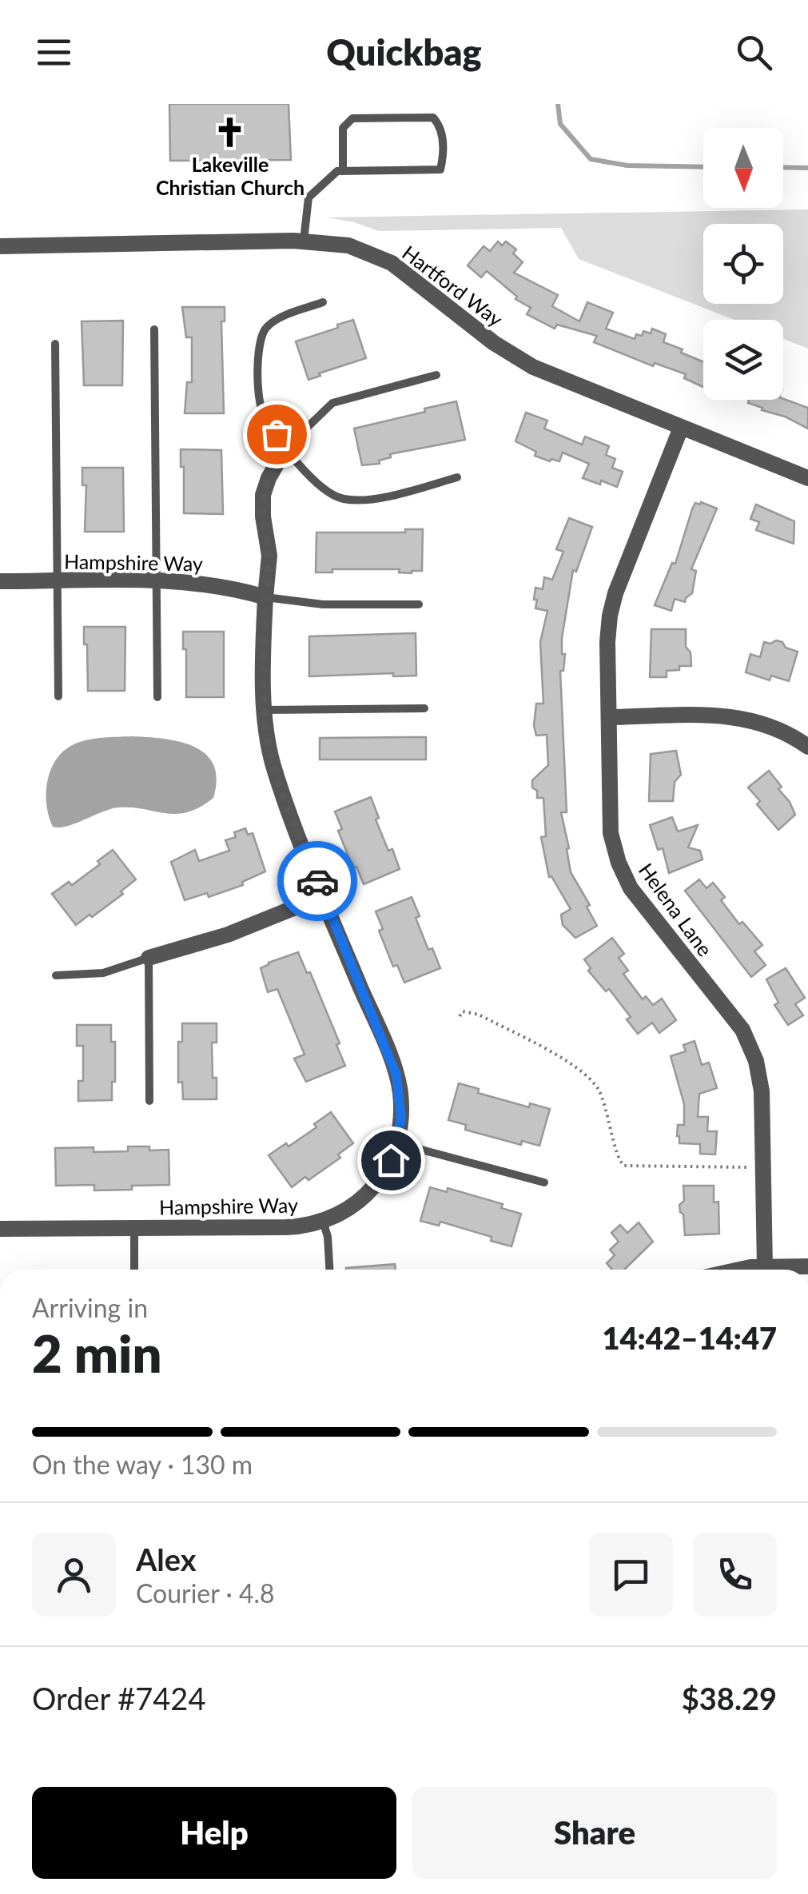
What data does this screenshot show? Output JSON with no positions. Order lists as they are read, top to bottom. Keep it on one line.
{"streets":{"street":["Hartford Way","Hampshire Way","Helena Lane"]},"crossings":[["Hartford Way","Helena Lane"]],"places":{"church":["Lakeville Christian Church"]},"north":"bottom","page":{"header":"Quickbag","heading":["2 min","Arriving in","14:42–14:47"],"panel":["Alex","Courier · 4.8","Order #7424","$38.29"],"bar":"On the way · 130 m","buttons":["Help","Share"]}}
